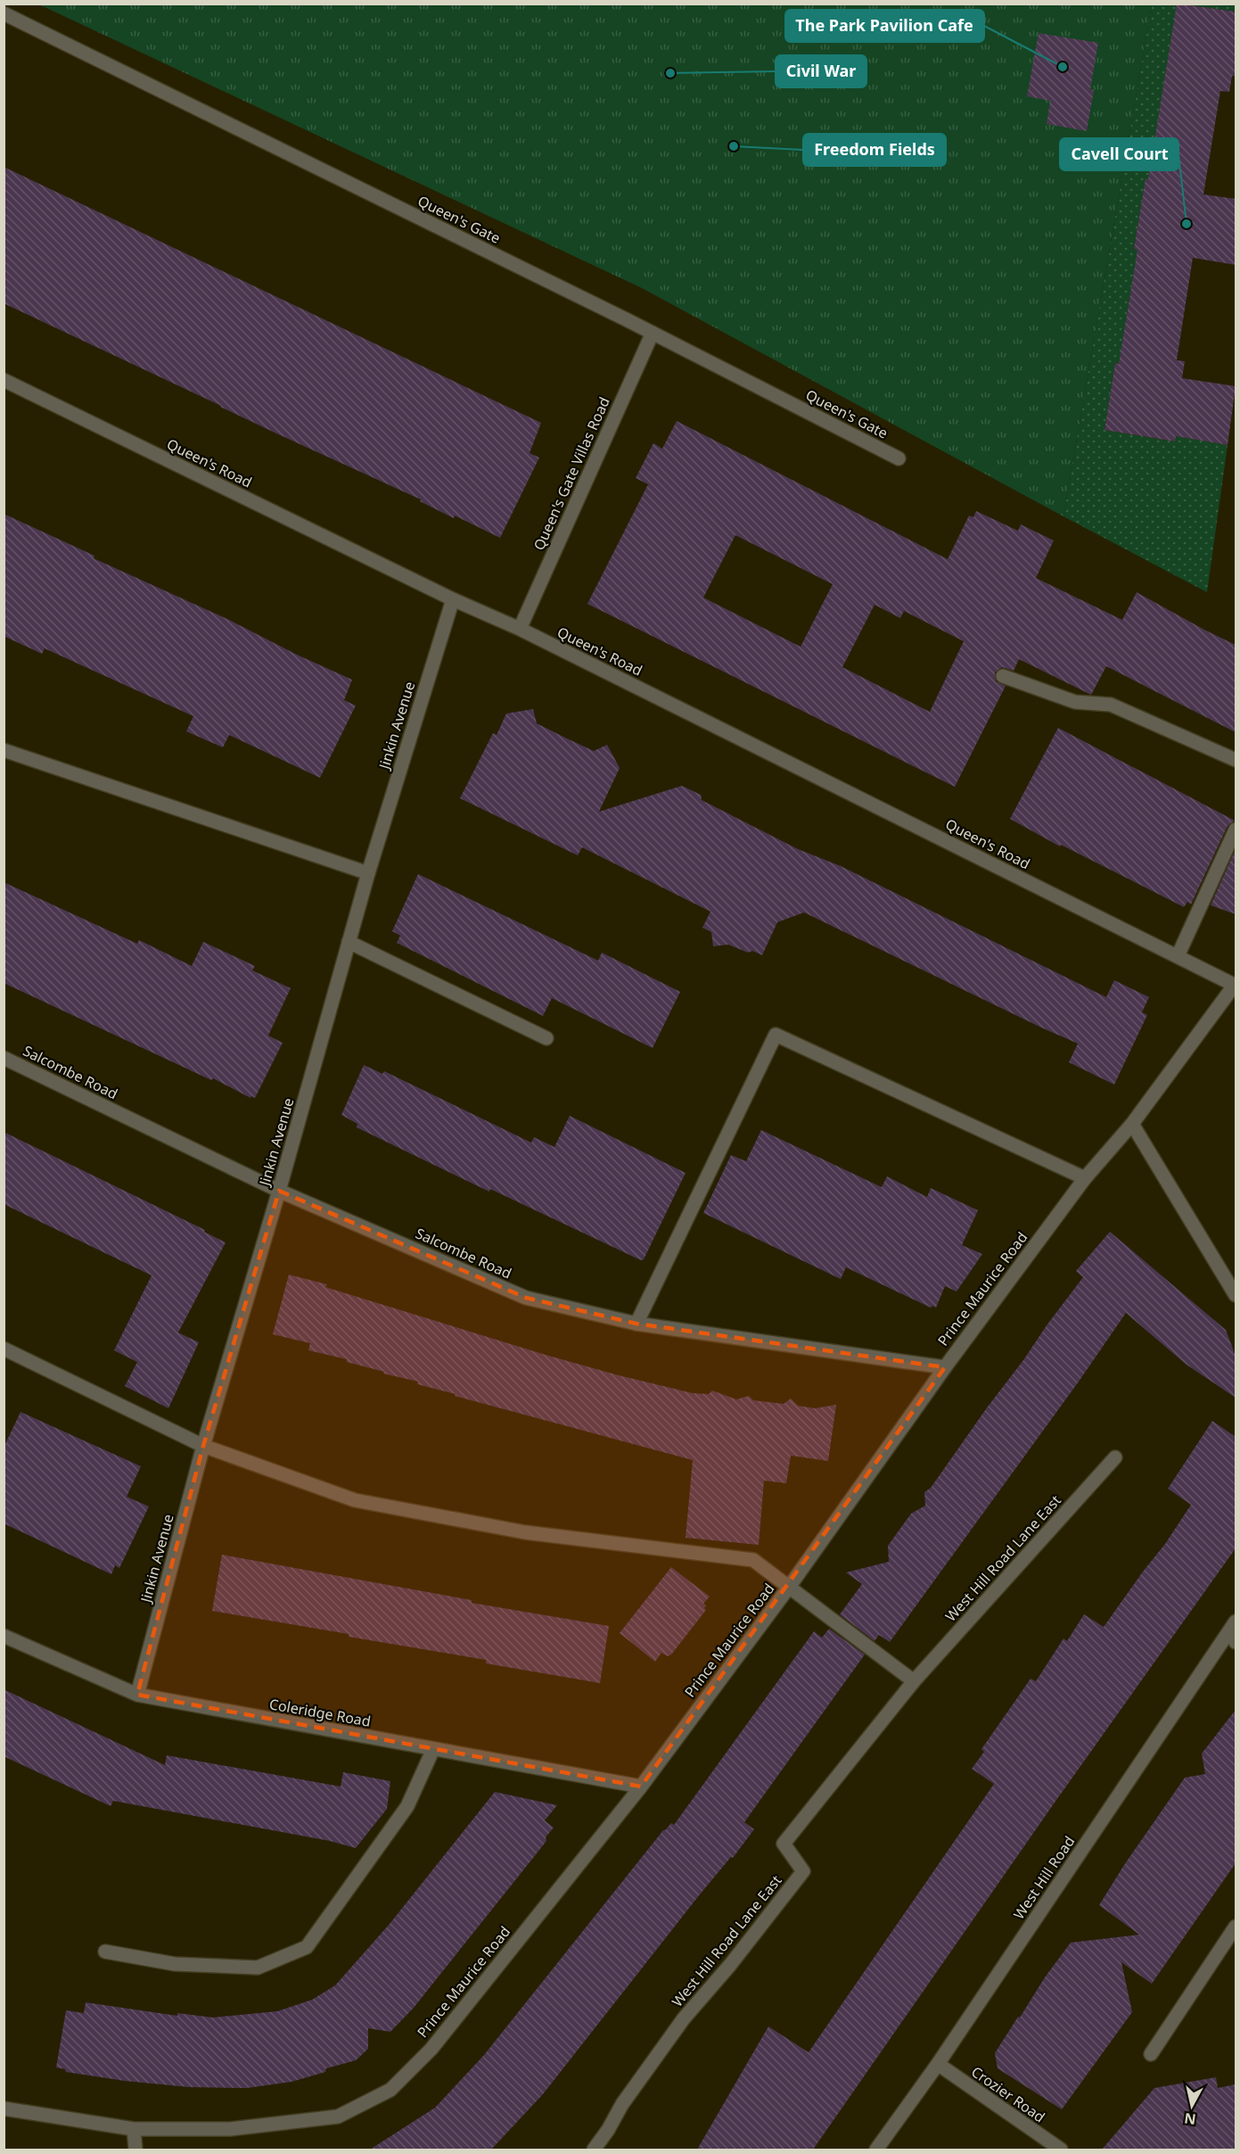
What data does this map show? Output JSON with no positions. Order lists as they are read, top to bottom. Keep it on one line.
{"streets":{"street":["Queen's Gate","Queen's Road","Queen's Gate Villas Road","Jinkin Avenue","Salcombe Road","Prince Maurice Road","West Hill Road Lane East","Coleridge Road","West Hill Road","Crozier Road"]},"crossings":[["Queen's Gate","Queen's Gate Villas Road"],["Queen's Road","Queen's Gate Villas Road"],["Queen's Road","Jinkin Avenue"],["Queen's Road","Prince Maurice Road"],["Jinkin Avenue","Salcombe Road"],["Jinkin Avenue","Coleridge Road"],["Salcombe Road","Prince Maurice Road"],["Prince Maurice Road","Coleridge Road"],["West Hill Road","Crozier Road"]],"places":["The Park Pavilion Cafe","Civil War","Freedom Fields","Cavell Court"],"north":"bottom"}
